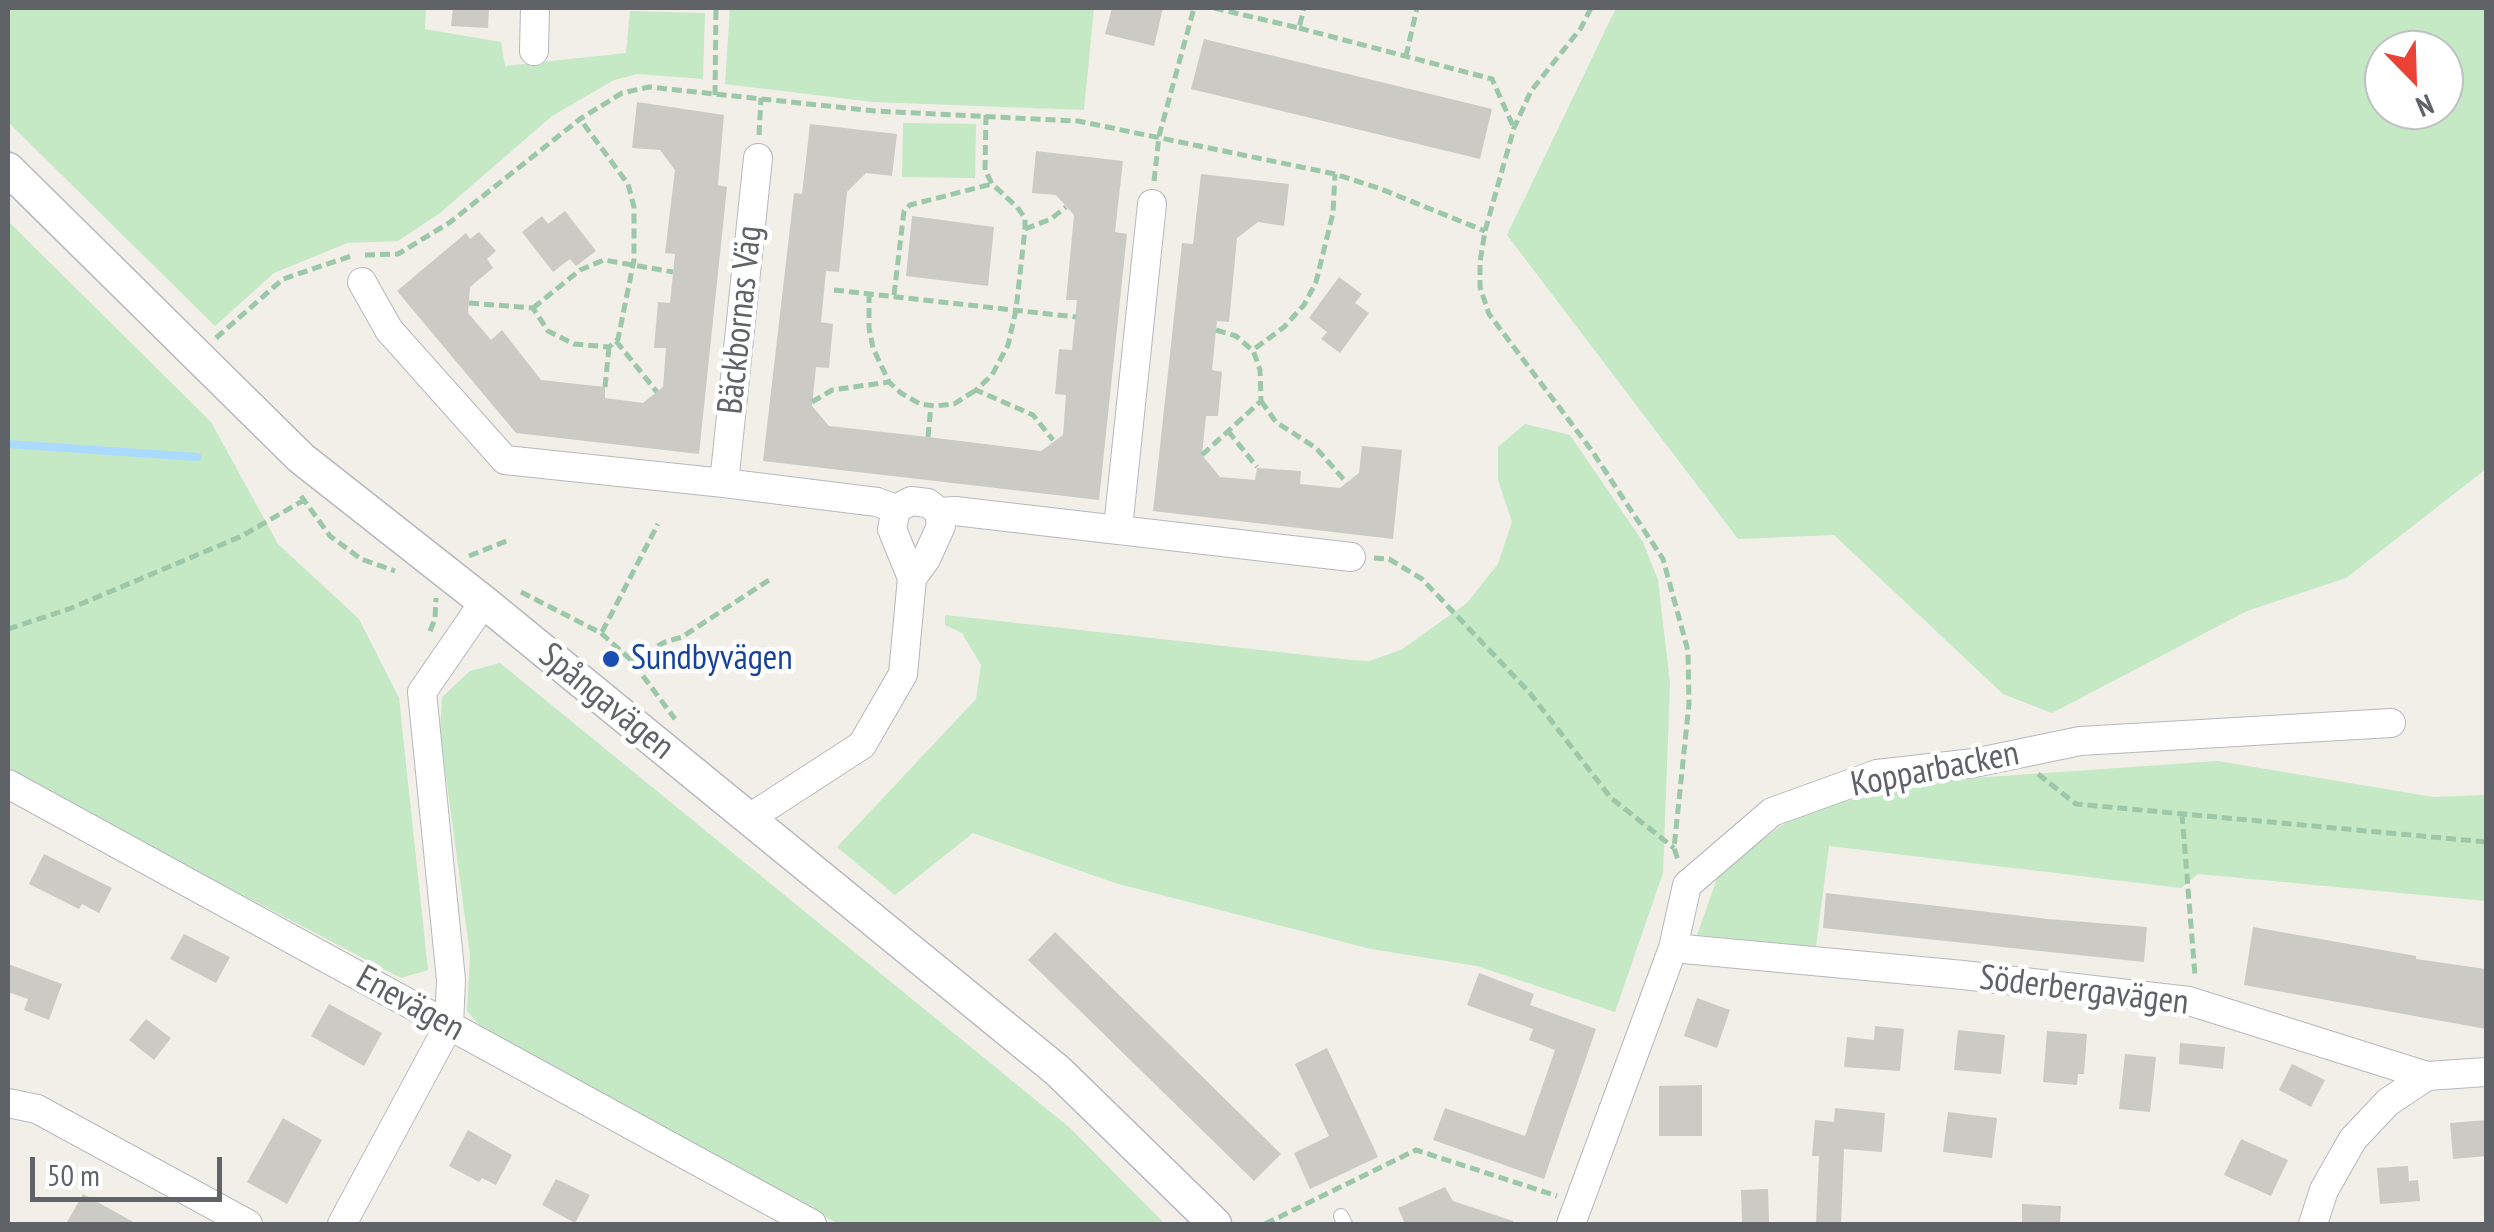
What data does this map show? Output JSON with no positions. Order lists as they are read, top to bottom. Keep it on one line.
{"streets":{"street":["Bäckbornas Väg","Spångavägen","Kopparbacken","Söderbergavägen","Enevägen"]},"places":["Sundbyvägen"],"scale_bar":"50 m","north":"bottom right"}
